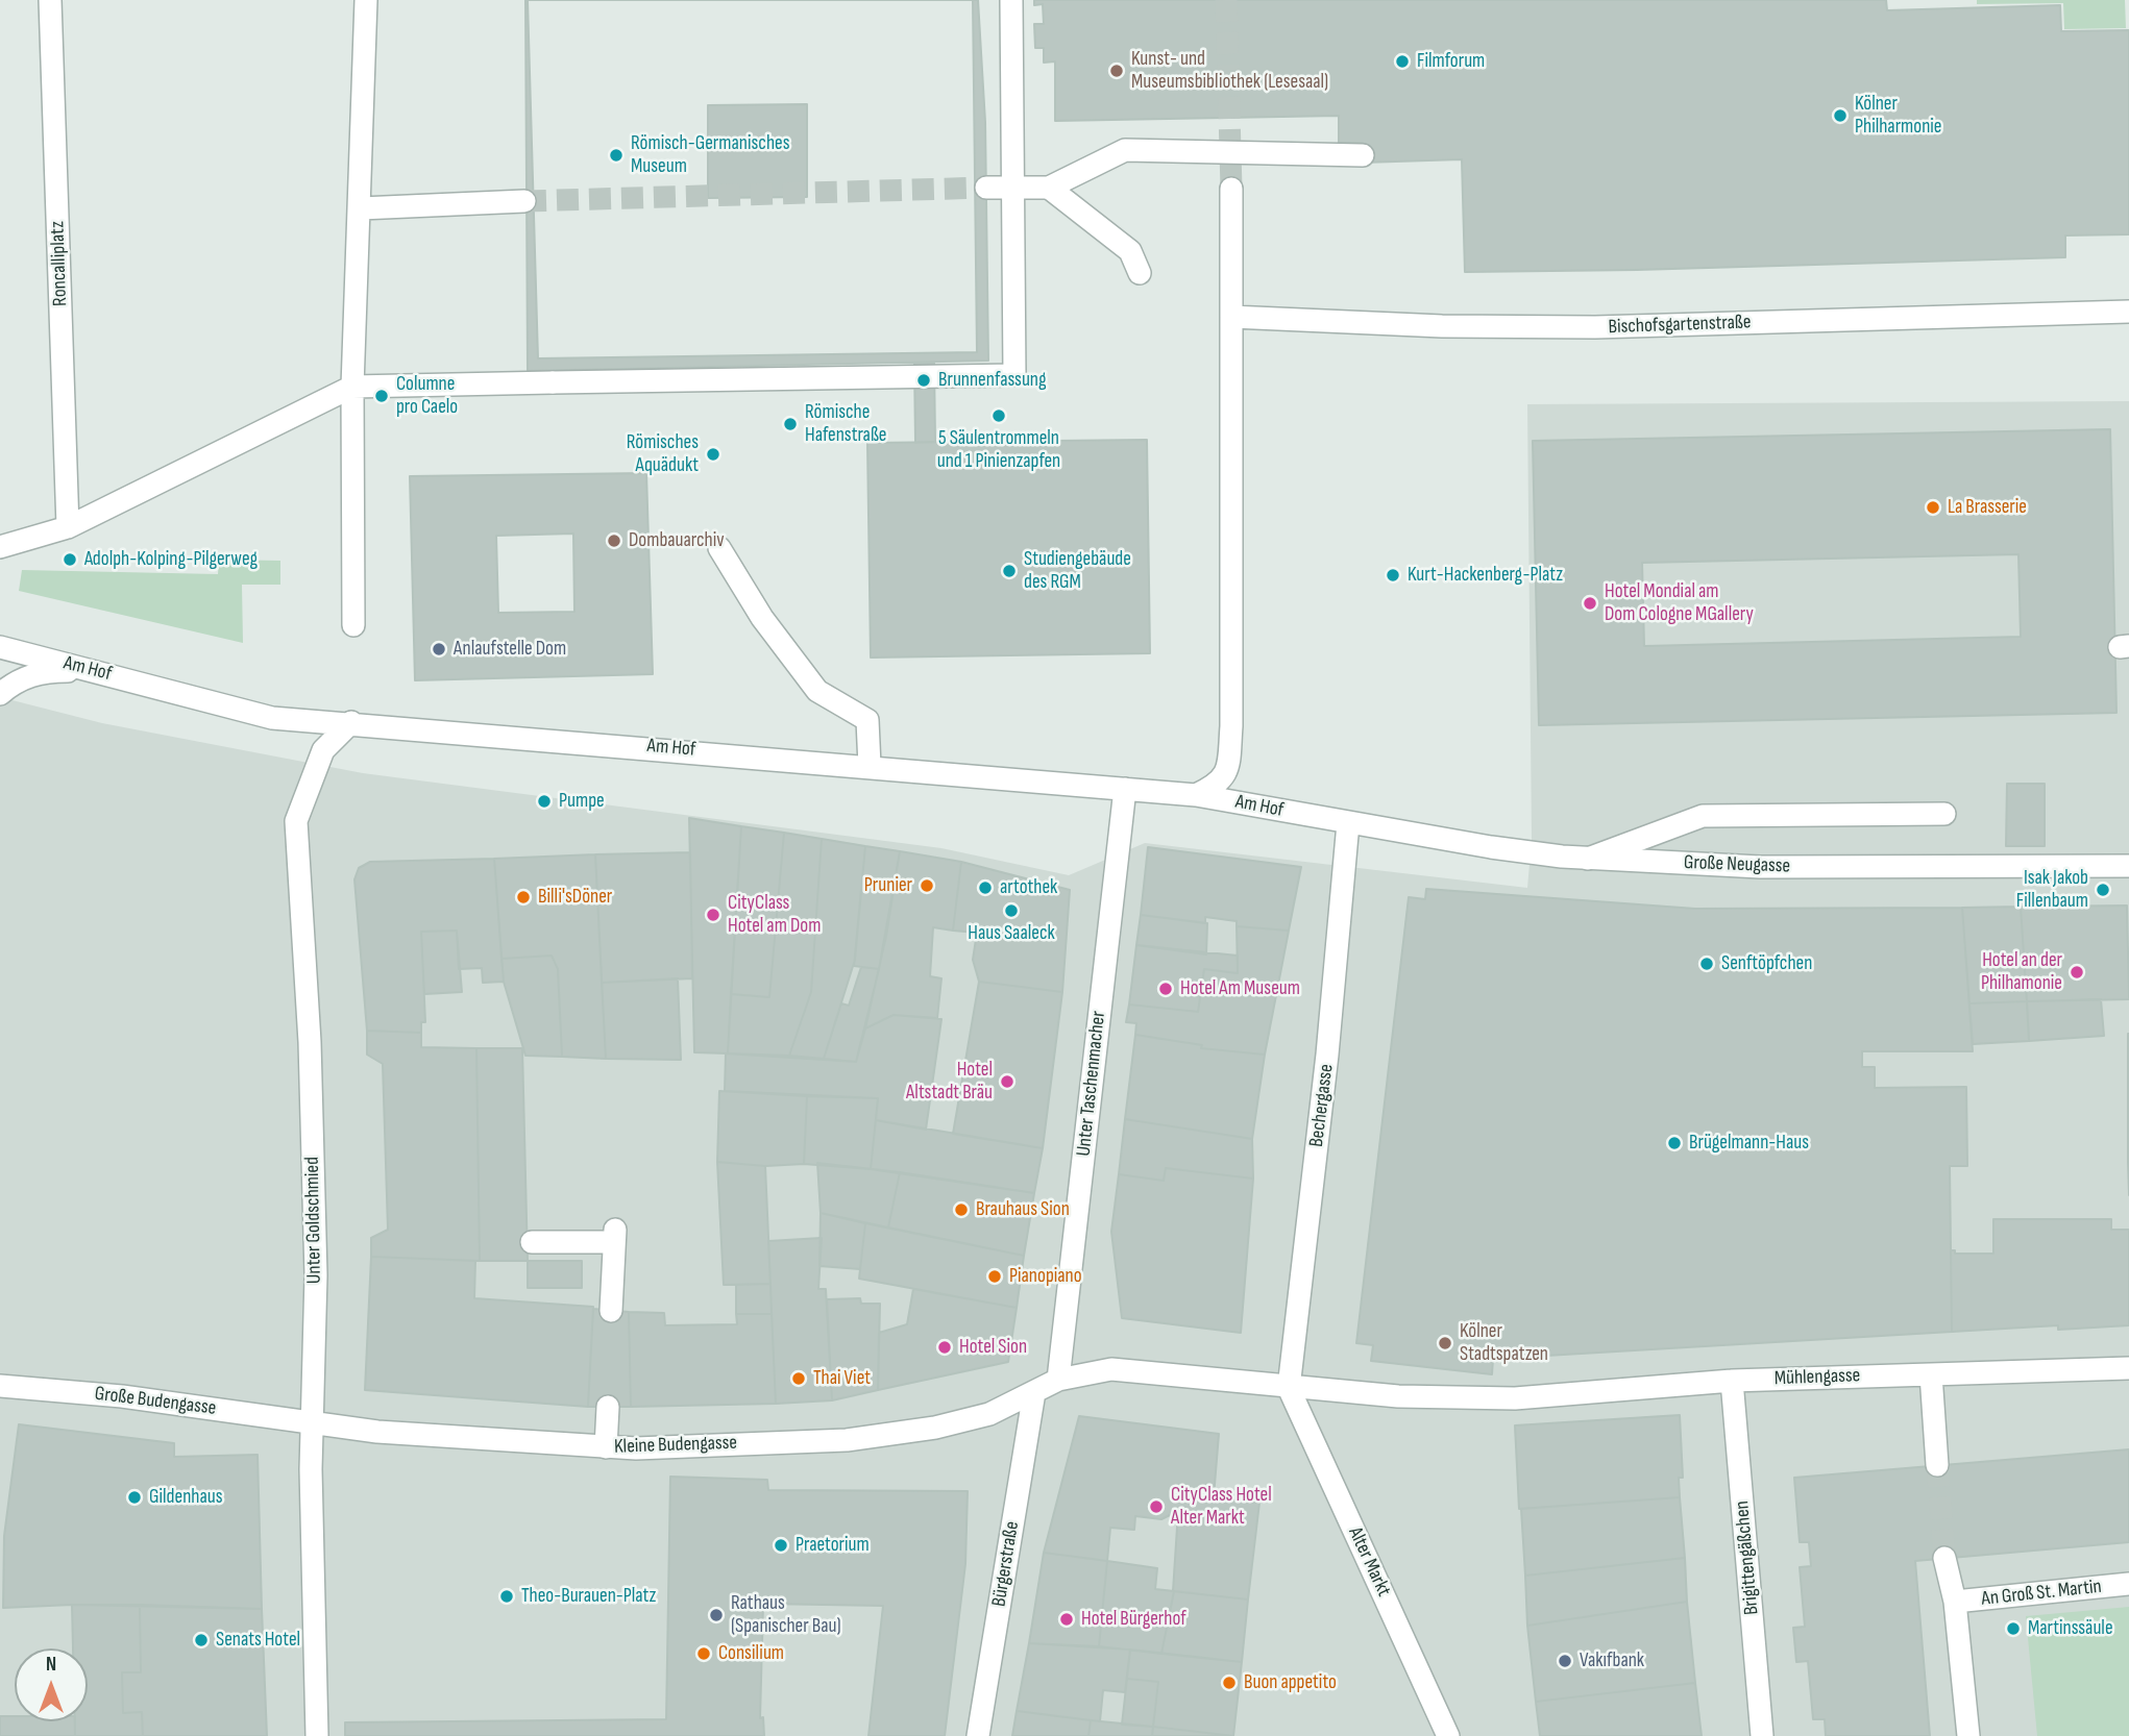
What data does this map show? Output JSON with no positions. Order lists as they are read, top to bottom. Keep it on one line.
{"streets":{"street":["Roncalliplatz","Bischofsgartenstraße","Am Hof","Große Neugasse","Unter Taschenmacher","Bechergasse","Unter Goldschmied","Mühlengasse","Große Budengasse","Kleine Budengasse","Brigittengäßchen","Alter Markt","Bürgerstraße","An Groß St. Martin"]},"crossings":[["Am Hof","Große Neugasse"],["Am Hof","Unter Taschenmacher"],["Am Hof","Bechergasse"],["Am Hof","Unter Goldschmied"],["Große Neugasse","Bechergasse"],["Bechergasse","Mühlengasse"],["Bechergasse","Alter Markt"],["Unter Goldschmied","Große Budengasse"],["Unter Goldschmied","Kleine Budengasse"],["Mühlengasse","Brigittengäßchen"],["Mühlengasse","Alter Markt"],["Große Budengasse","Kleine Budengasse"],["Kleine Budengasse","Bürgerstraße"]],"places":["Filmforum","Kunst- und Museumsbibliothek (Lesesaal)","Kölner Philharmonie","Römisch-Germanisches Museum","Brunnenfassung","Columne pro Caelo","5 Säulentrommeln und 1 Pinienzapfen","Römische Hafenstraße","Römisches Aquädukt","La Brasserie","Dombauarchiv","Adolph-Kolping-Pilgerweg","Studiengebäude des RGM","Kurt-Hackenberg-Platz","Hotel Mondial am Dom Cologne MGallery","Anlaufstelle Dom","Pumpe","Prunier","artothek","Isak Jakob Fillenbaum","Billi'sDöner","Haus Saaleck","CityClass Hotel am Dom","Senftöpfchen","Hotel an der Philhamonie","Hotel Am Museum","Hotel Altstadt Bräu","Brügelmann-Haus","Brauhaus Sion","Pianopiano","Kölner Stadtspatzen","Hotel Sion","Thai Viet","Gildenhaus","CityClass Hotel Alter Markt","Praetorium","Theo-Burauen-Platz","Rathaus (Spanischer Bau)","Hotel Bürgerhof","Martinssäule","Senats Hotel","Consilium","Vakıfbank","Buon appetito"],"north":"top"}
